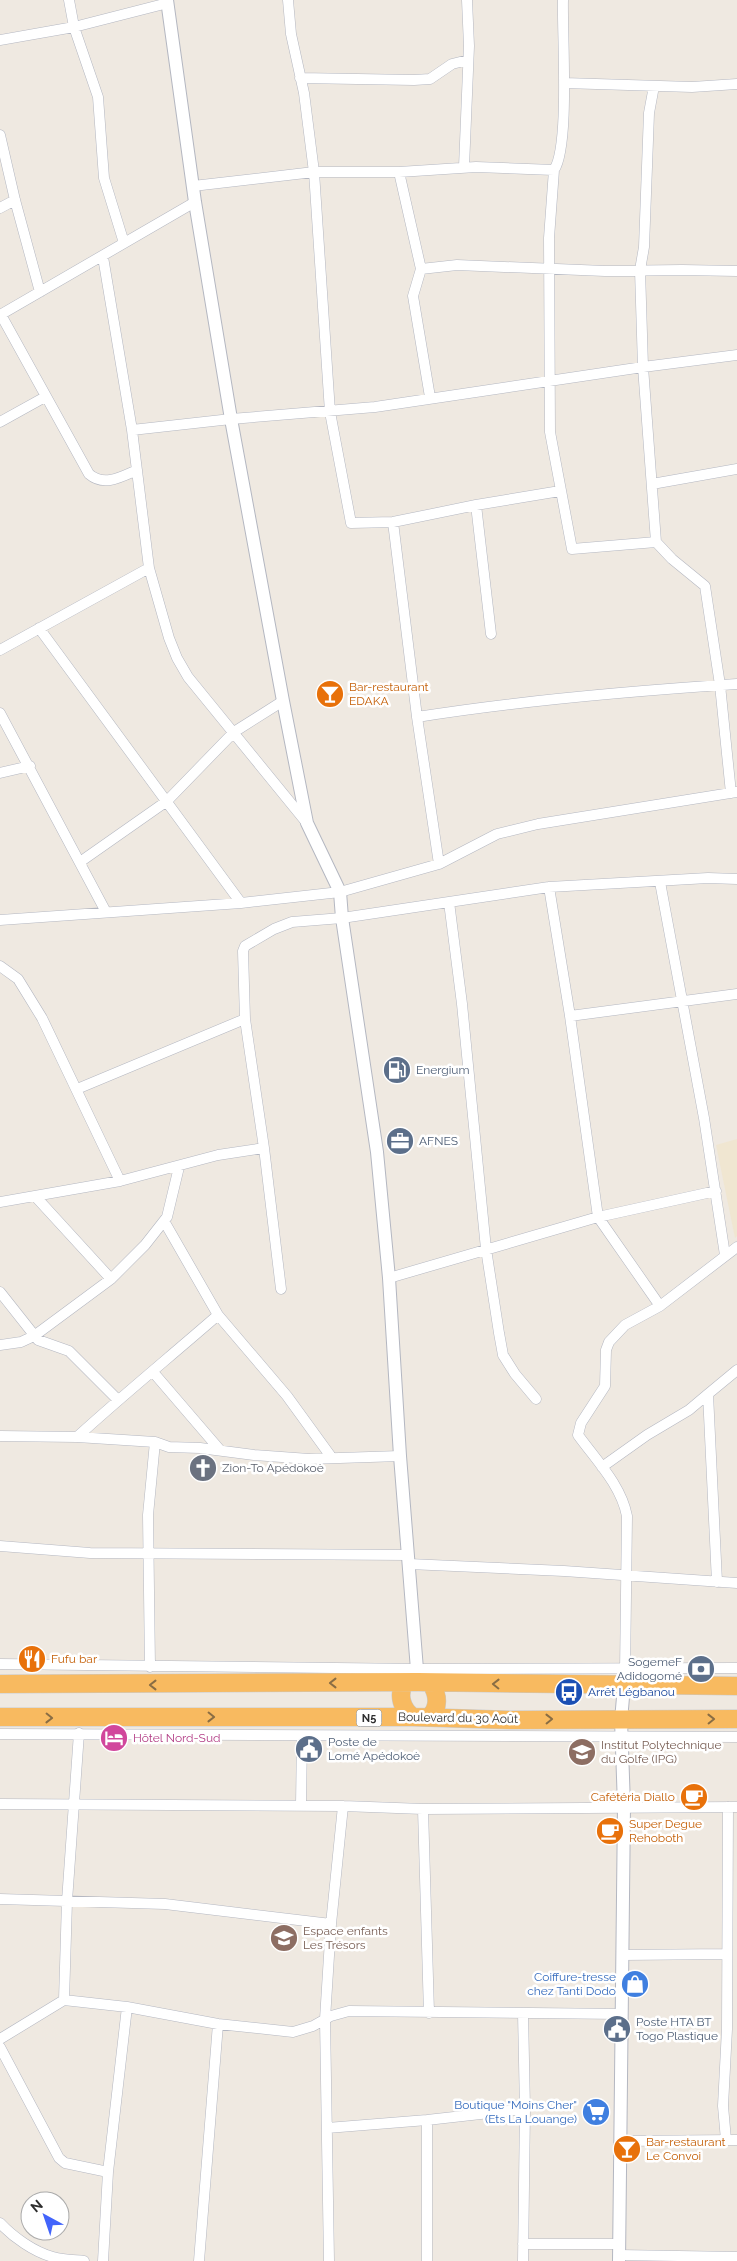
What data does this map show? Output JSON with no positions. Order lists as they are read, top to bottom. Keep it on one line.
{"streets":{"highway":["N5","Boulevard du 30 Août"]},"places":{"bar":["Bar-restaurant EDAKA","Bar-restaurant Le Convoi"],"fuel station":["Energium"],"office":["AFNES"],"church":["Zion-To Apédokoè"],"restaurant":["Fufu bar"],"bank":["SogemeF Adidogomé"],"bus stop":["Arrêt Légbanou"],"hotel":["Hôtel Nord-Sud"],"public building":["Poste de Lomé Apédokoè","Poste HTA BT Togo Plastique"],"school or university":["Institut Polytechnique du Golfe (IPG)","Espace enfants Les Trésors"],"cafe":["Cafétéria Diallo","Super Degue Rehoboth"],"shop":["Coiffure-tresse chez Tanti Dodo"],"supermarket":["Boutique \"Moins Cher\" (Ets La Louange)"]},"north":"top left"}
